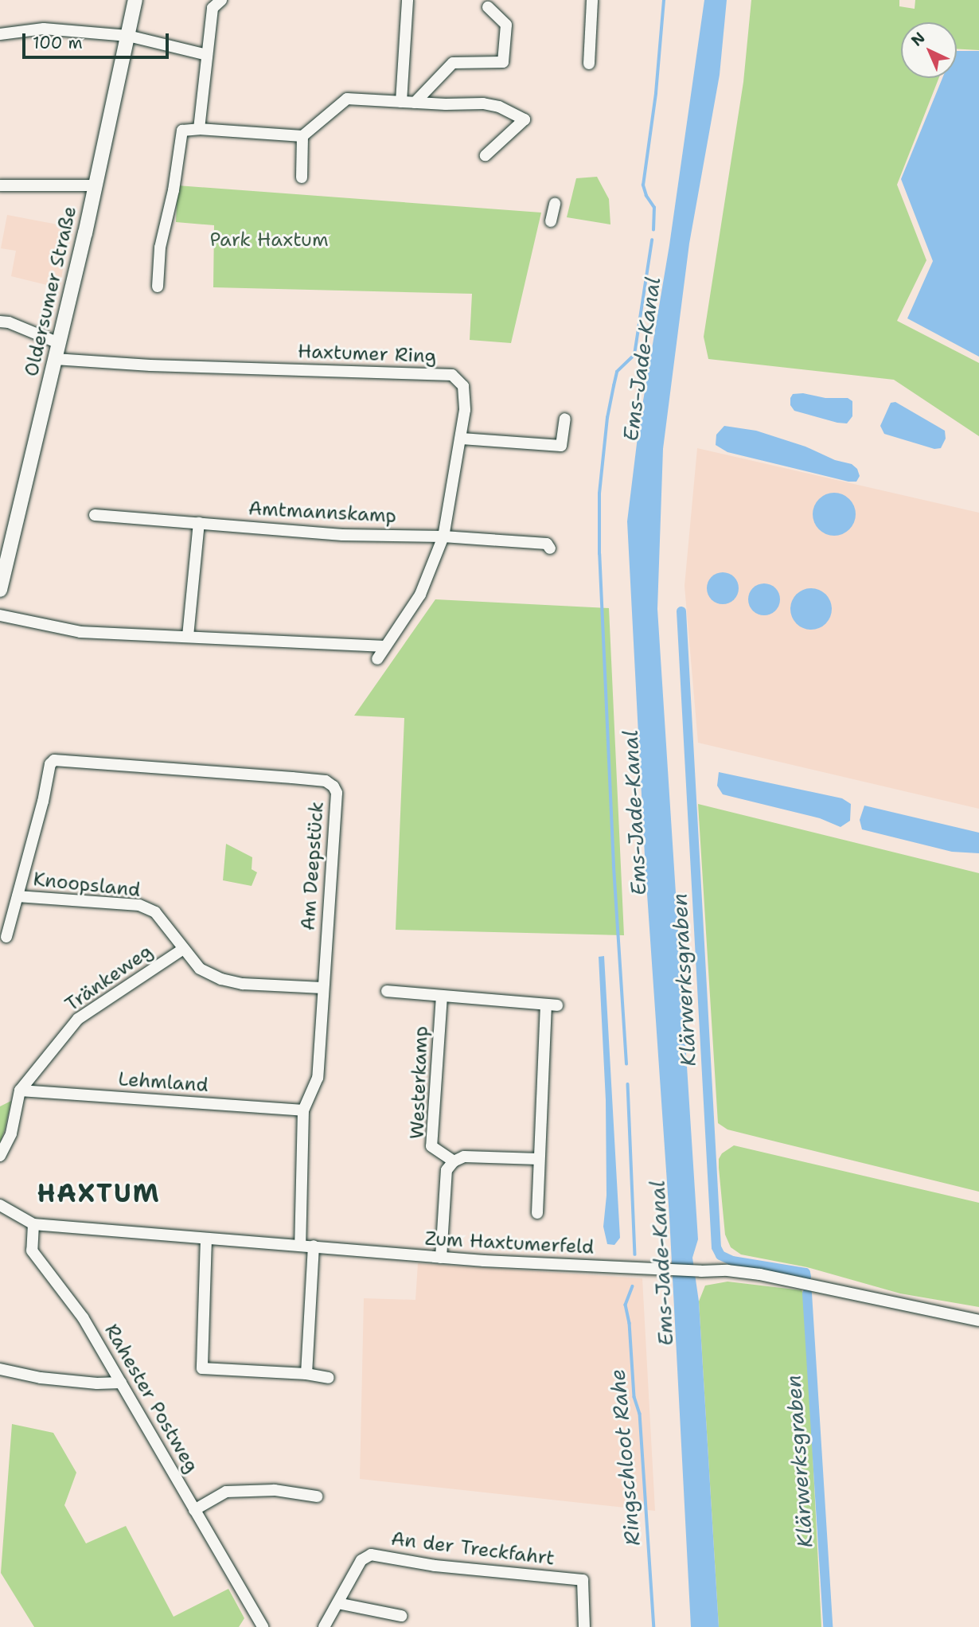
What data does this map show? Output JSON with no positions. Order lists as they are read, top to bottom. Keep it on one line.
{"streets":{"main road":["Oldersumer Straße"],"street":["Haxtumer Ring","Amtmannskamp","Am Deepstück","Knoopsland","Tränkeweg","Lehmland","Westerkamp","Zum Haxtumerfeld","Rahester Postweg","An der Treckfahrt"]},"crossings":[["Oldersumer Straße","Haxtumer Ring"],["Haxtumer Ring","Amtmannskamp"],["Am Deepstück","Knoopsland"],["Am Deepstück","Lehmland"],["Am Deepstück","Zum Haxtumerfeld"],["Knoopsland","Tränkeweg"],["Tränkeweg","Lehmland"],["Zum Haxtumerfeld","Rahester Postweg"]],"districts":["HAXTUM"],"water":["Ems-Jade-Kanal","Klärwerksgraben","Ringschloot Rahe"],"parks":["Park Haxtum"],"scale_bar":"100 m","north":"top left"}
